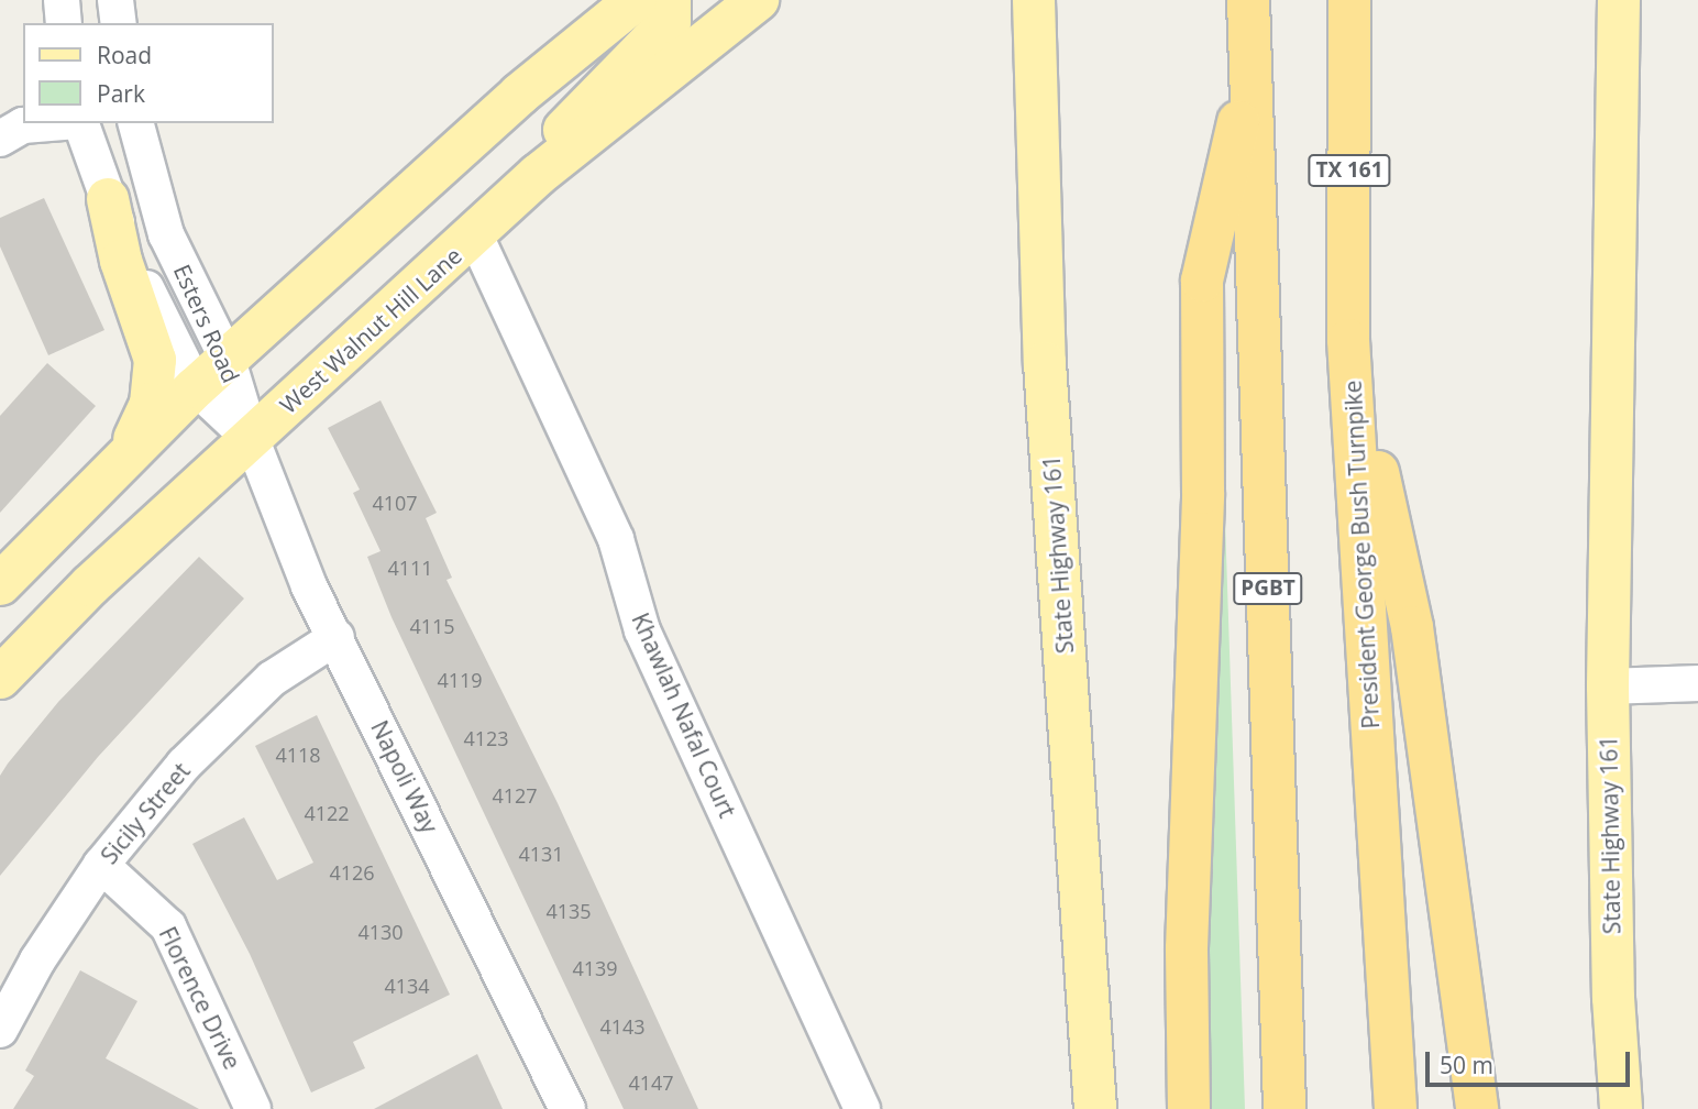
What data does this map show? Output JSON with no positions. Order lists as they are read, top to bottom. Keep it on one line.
{"streets":{"highway":["TX 161","President George Bush Turnpike","PGBT"],"main road":["West Walnut Hill Lane","State Highway 161"],"street":["Esters Road","Khawlah Nafal Court","Napoli Way","Sicily Street","Florence Drive"]},"crossings":[["Esters Road","West Walnut Hill Lane"],["Esters Road","Napoli Way"],["West Walnut Hill Lane","Khawlah Nafal Court"],["West Walnut Hill Lane","Napoli Way"],["Napoli Way","Sicily Street"],["Sicily Street","Florence Drive"]],"house_numbers":["4107","4111","4115","4119","4123","4118","4127","4122","4131","4126","4135","4130","4139","4134","4143","4147"],"legend":["Road","Park"],"scale_bar":"50 m"}
